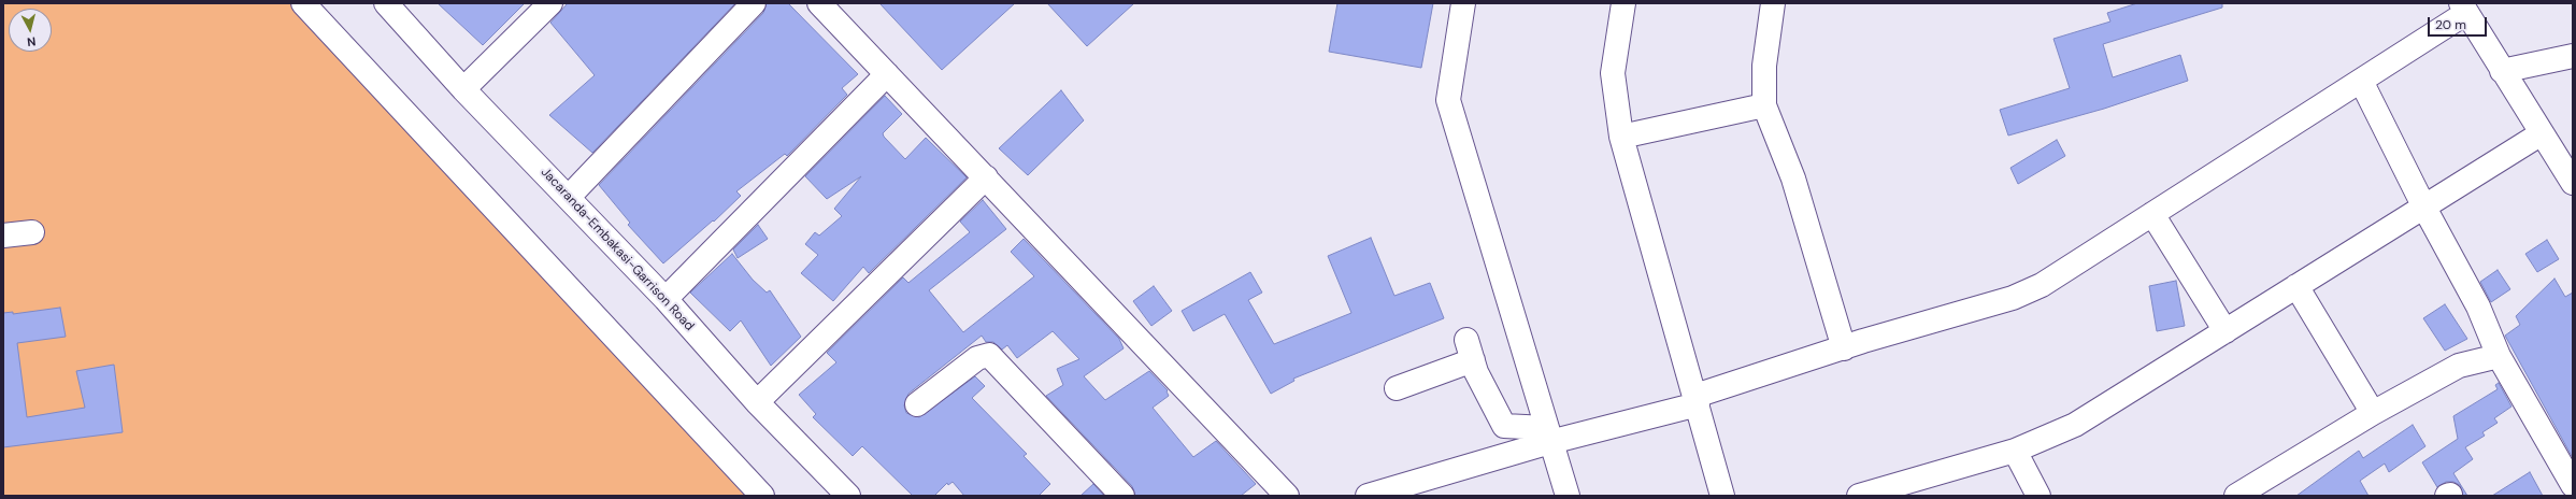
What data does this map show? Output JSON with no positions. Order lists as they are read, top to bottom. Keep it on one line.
{"streets":{"street":["Jacaranda-Embakasi-Garrison Road"]},"scale_bar":"20 m","north":"bottom"}
